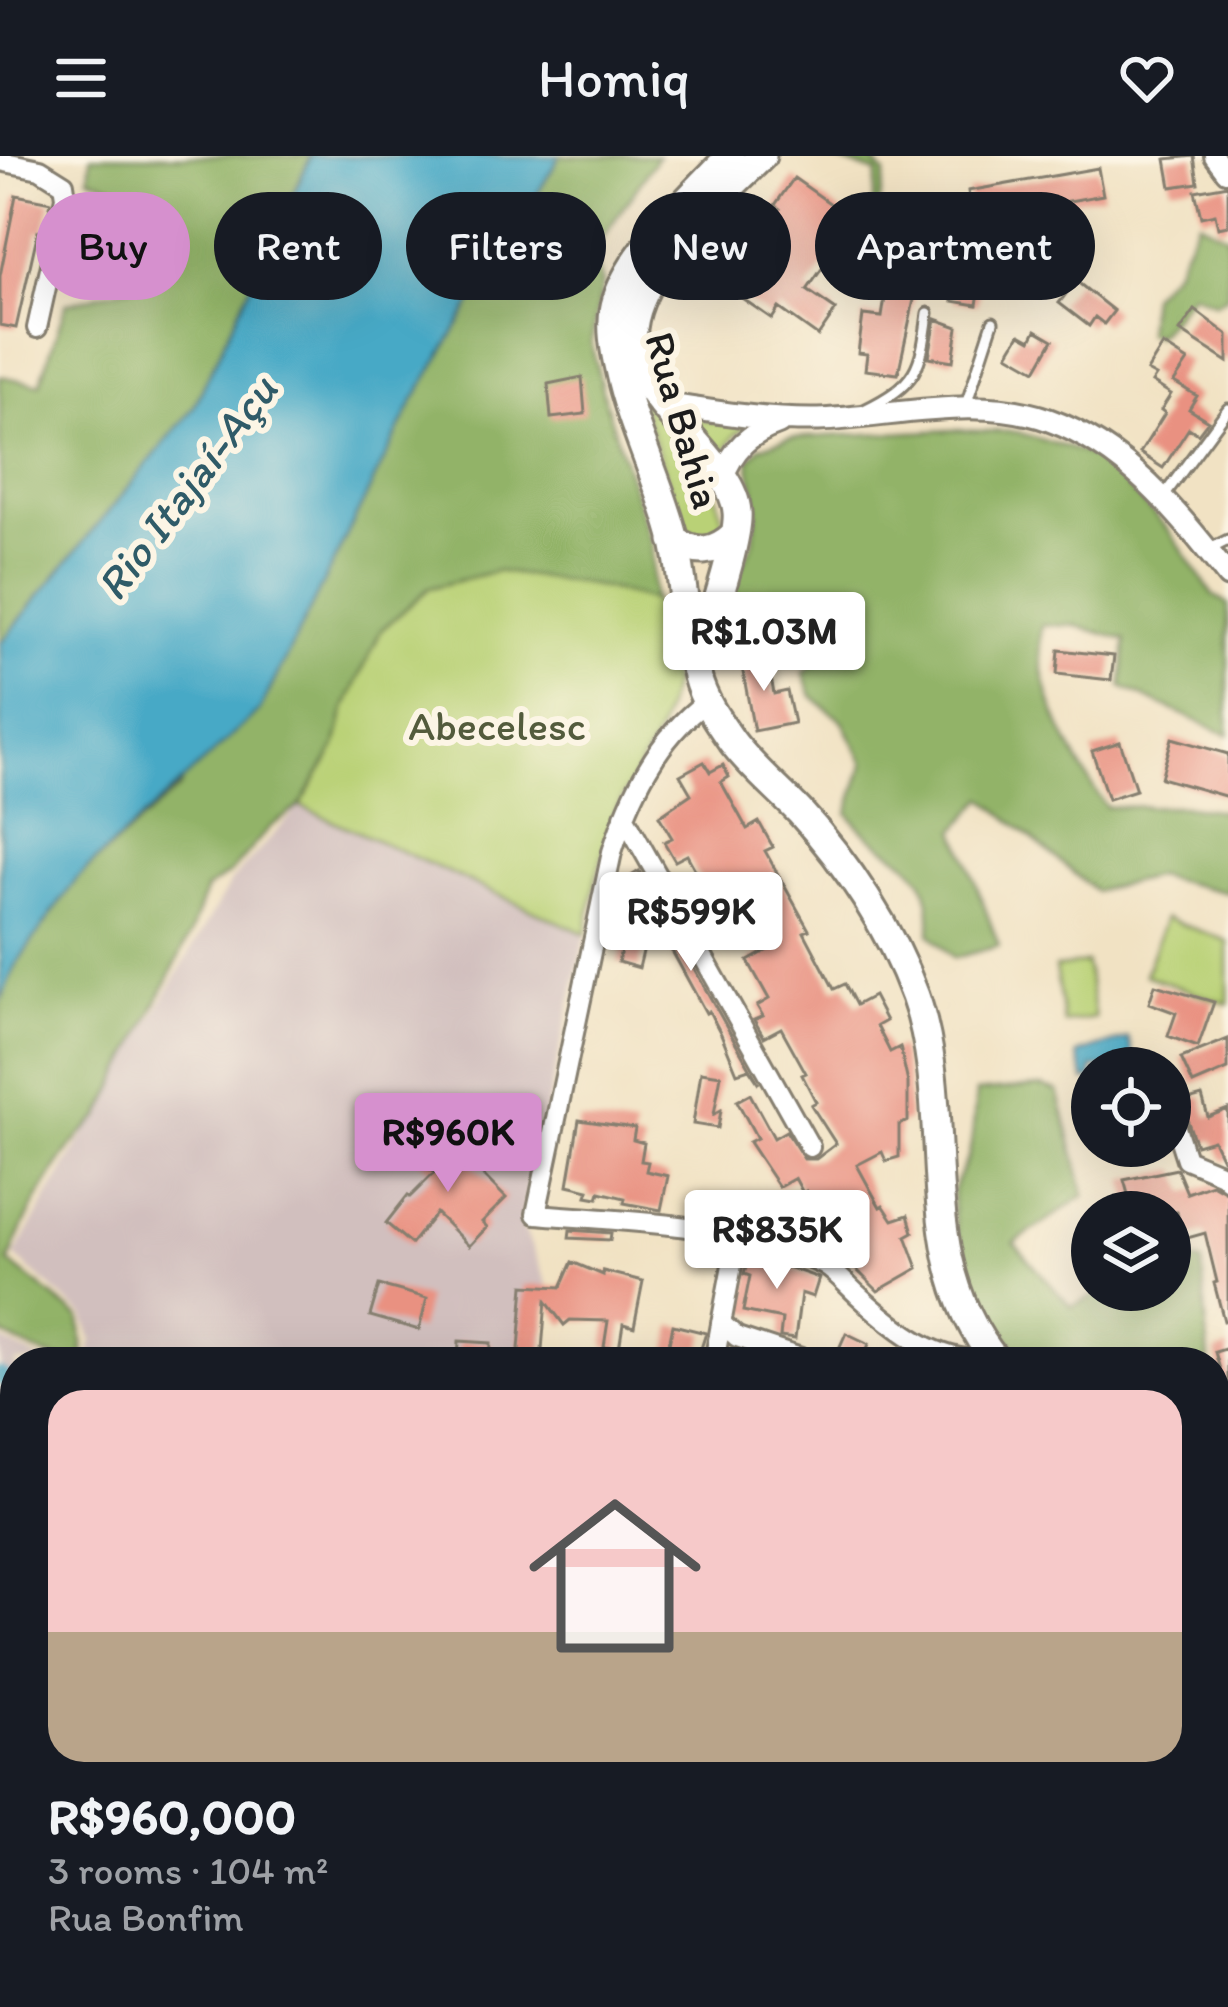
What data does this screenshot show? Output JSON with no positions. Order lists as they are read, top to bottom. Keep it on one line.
{"streets":{"main road":["Rua Bahia"]},"water":["Rio Itajaí-Açu"],"parks":["Abecelesc"],"page":{"header":"Homiq","chip":["Buy","Rent","Filters","New","Apartment"],"price":["R$1.03M","R$599K","R$960K","R$835K"],"list":[{"name":"R$960,000","note":"3 rooms · 104 m² · Rua Bonfim"}]}}
